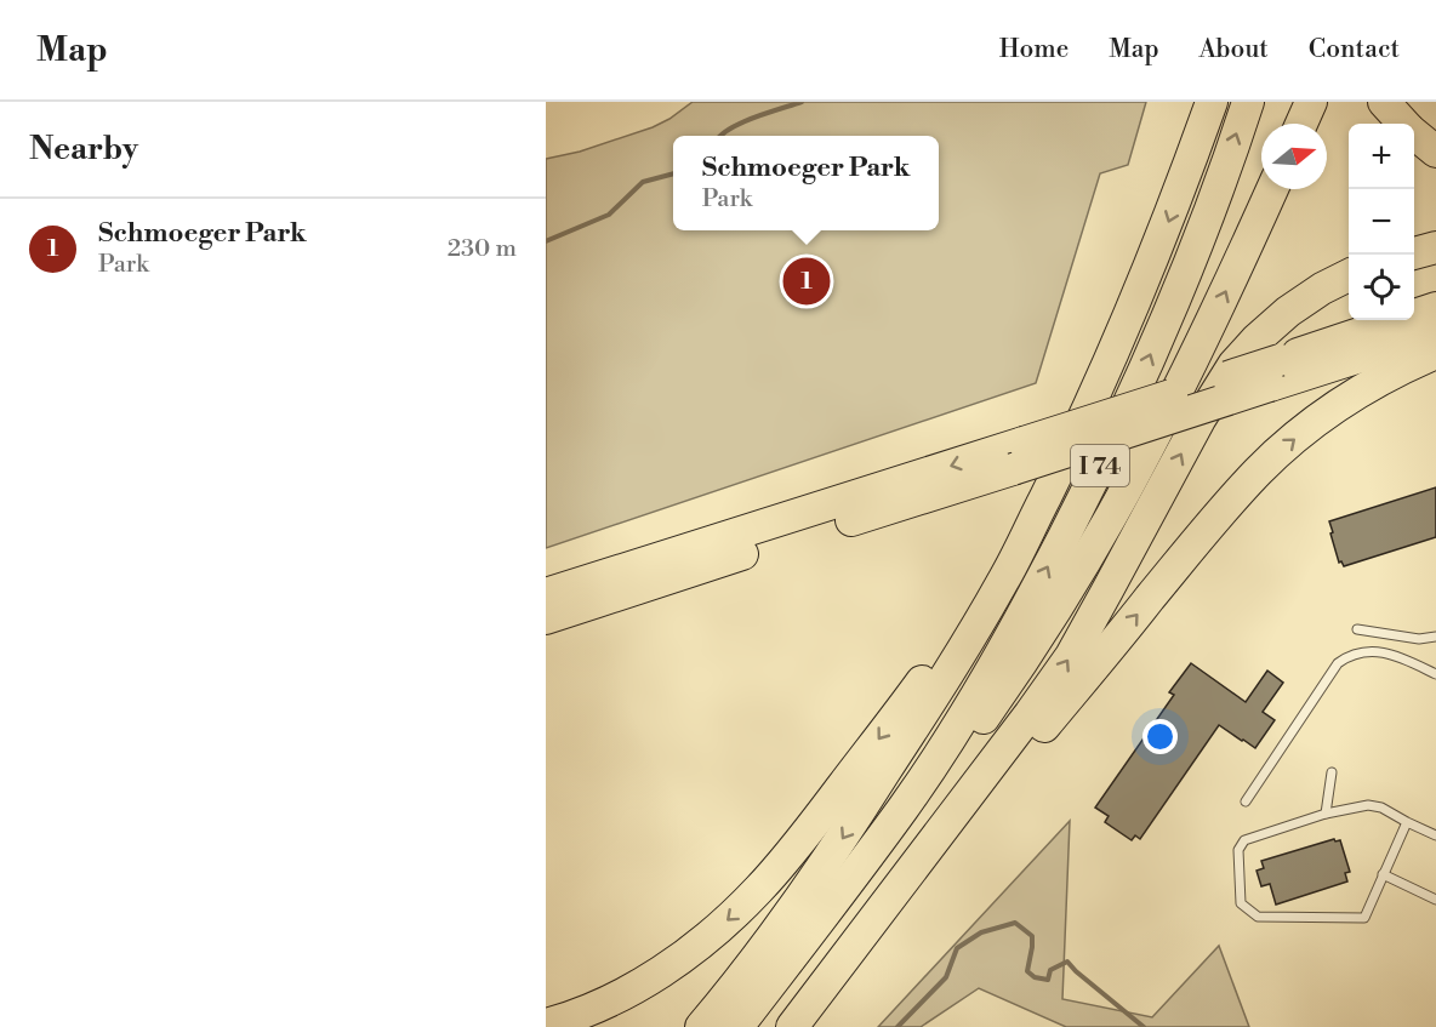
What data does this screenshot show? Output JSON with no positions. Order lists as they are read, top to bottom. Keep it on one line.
{"streets":{"highway":["I 74"]},"north":"right","page":{"header":"Map","nav":["Home","Map","About","Contact"],"heading":"Nearby","map_buttons":["+","−"],"popup":["Schmoeger Park","Park"],"list":[{"mark":"1","name":"Schmoeger Park","note":"Park","value":"230 m"}],"pins":"1"}}
